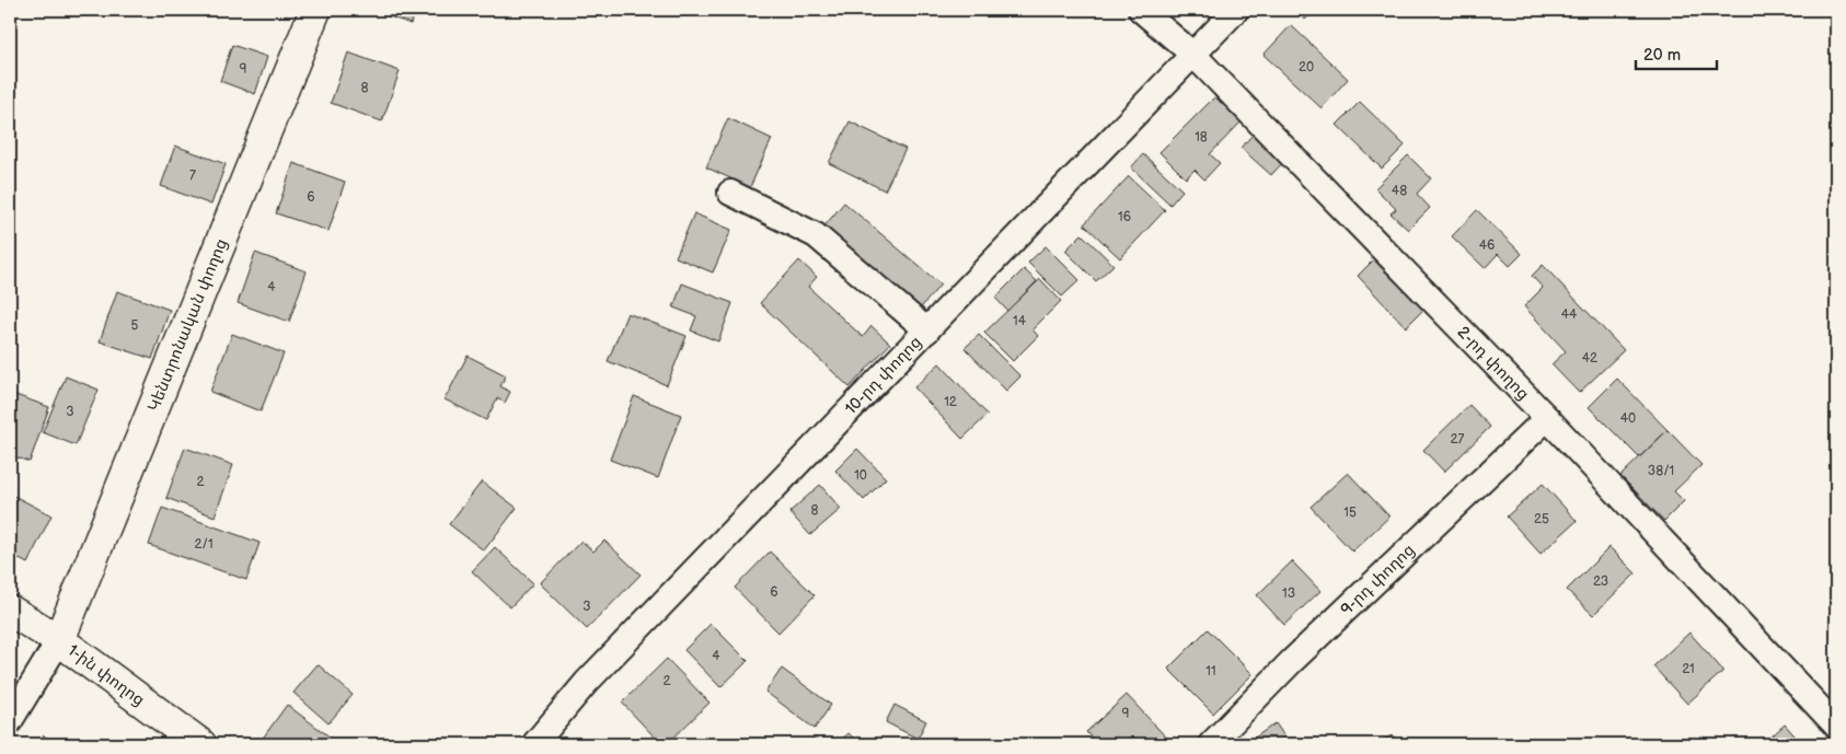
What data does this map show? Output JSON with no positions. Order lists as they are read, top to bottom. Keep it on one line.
{"streets":{"street":["Կենտրոնական փողոց","2-րդ փողոց","10-րդ փողոց","9-րդ փողոց","1-ին փողոց"]},"crossings":[["Կենտրոնական փողոց","1-ին փողոց"],["2-րդ փողոց","10-րդ փողոց"],["2-րդ փողոց","9-րդ փողոց"]],"house_numbers":["20","9","8","18","7","48","6","16","46","4","44","14","5","42","12","3","40","27","38/1","10","2","8","15","25","2/1","23","6","13","3","4","21","11","2","9"],"scale_bar":"20 m"}
